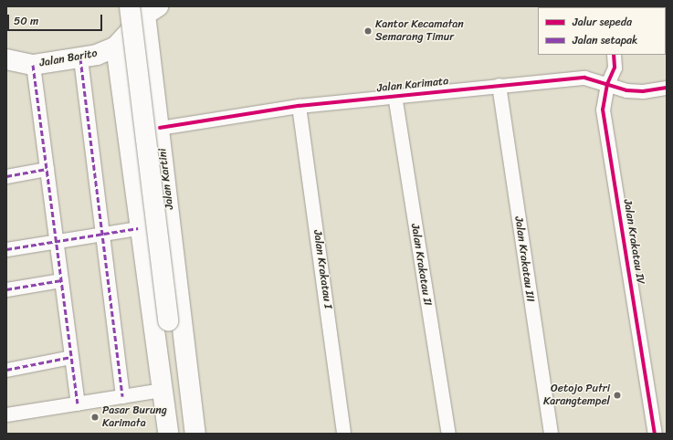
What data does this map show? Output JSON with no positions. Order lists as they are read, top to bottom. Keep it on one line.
{"streets":{"main road":["Jalan Barito","Jalan Kartini"],"street":["Jalan Karimata","Jalan Krakatau IV","Jalan Krakatau III","Jalan Krakatau II","Jalan Krakatau I"]},"crossings":[["Jalan Barito","Jalan Kartini"],["Jalan Karimata","Jalan Kartini"],["Jalan Karimata","Jalan Krakatau IV"],["Jalan Karimata","Jalan Krakatau III"],["Jalan Karimata","Jalan Krakatau II"],["Jalan Karimata","Jalan Krakatau I"]],"places":["Kantor Kecamatan Semarang Timur","Oetojo Putri Karangtempel","Pasar Burung Karimata"],"legend":["Jalur sepeda","Jalan setapak"],"scale_bar":"50 m"}
